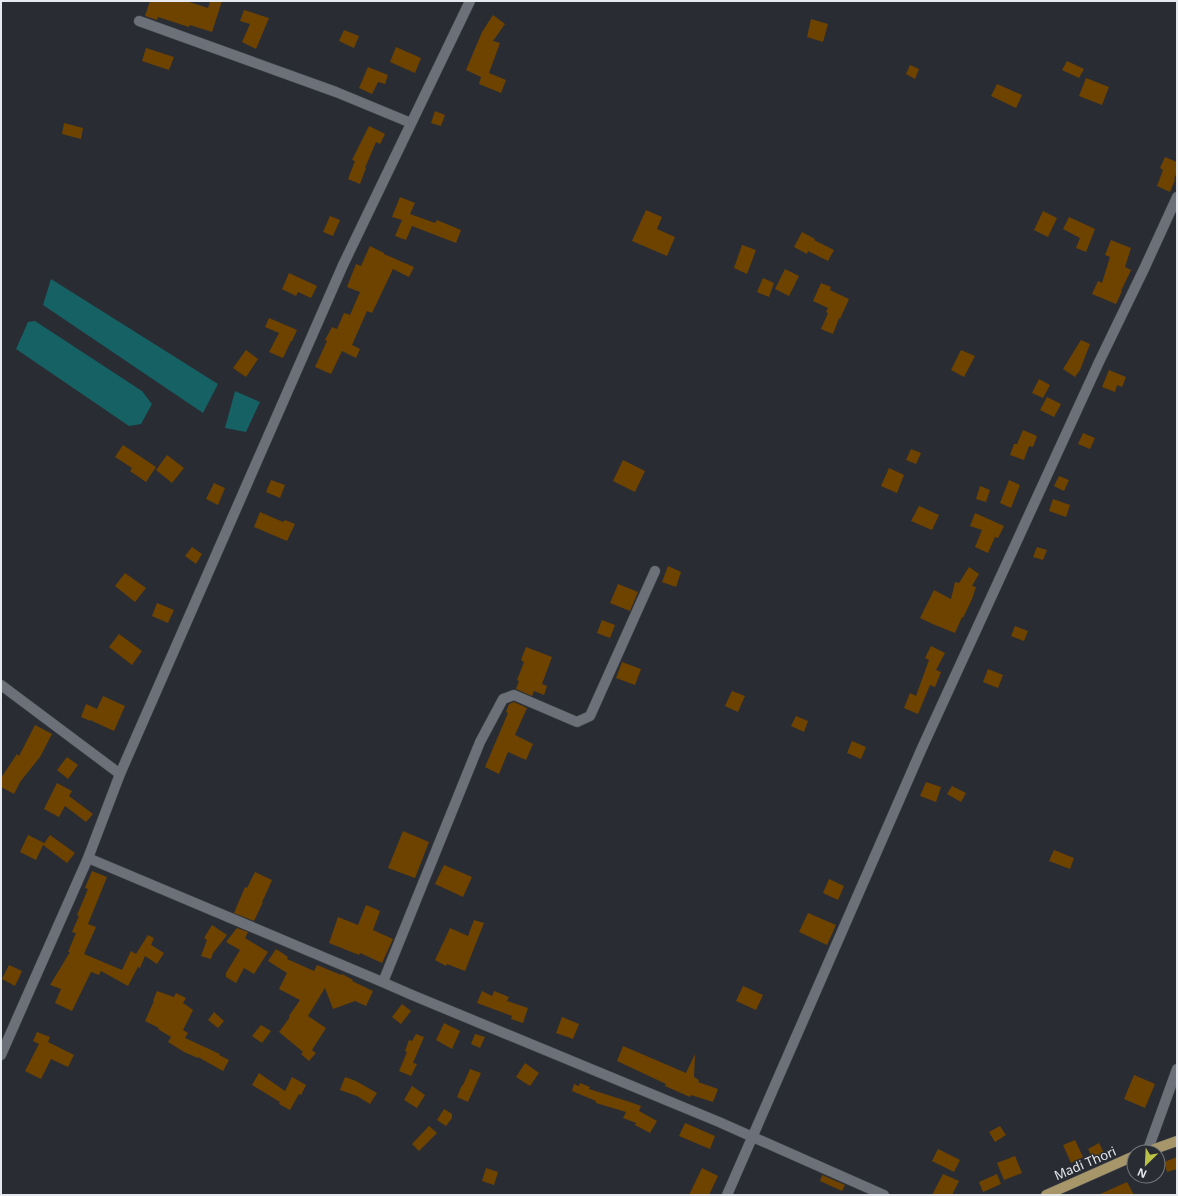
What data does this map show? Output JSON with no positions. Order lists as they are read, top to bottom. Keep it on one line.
{"streets":{"main road":["Madi Thori"]},"north":"bottom left"}
